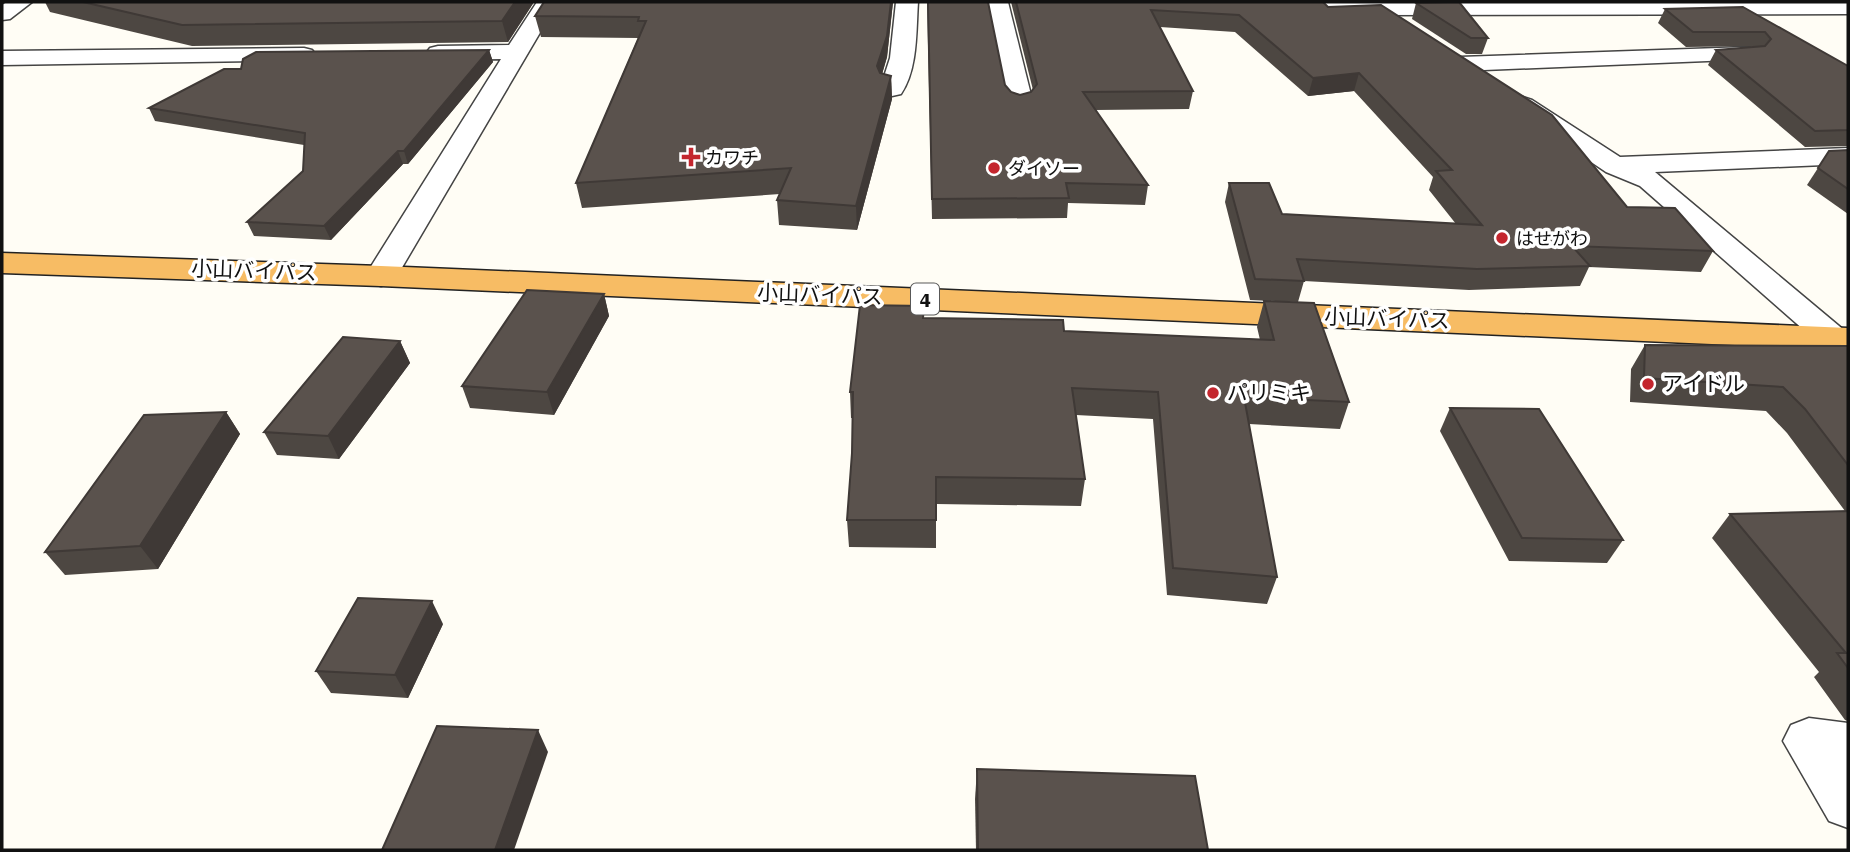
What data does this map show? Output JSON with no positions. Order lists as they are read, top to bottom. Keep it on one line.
{"streets":{"highway":["小山バイパス","4"]},"places":{"health":["カワチ"],"other":["ダイソー","はせがわ","アイドル","パリミキ"]}}
